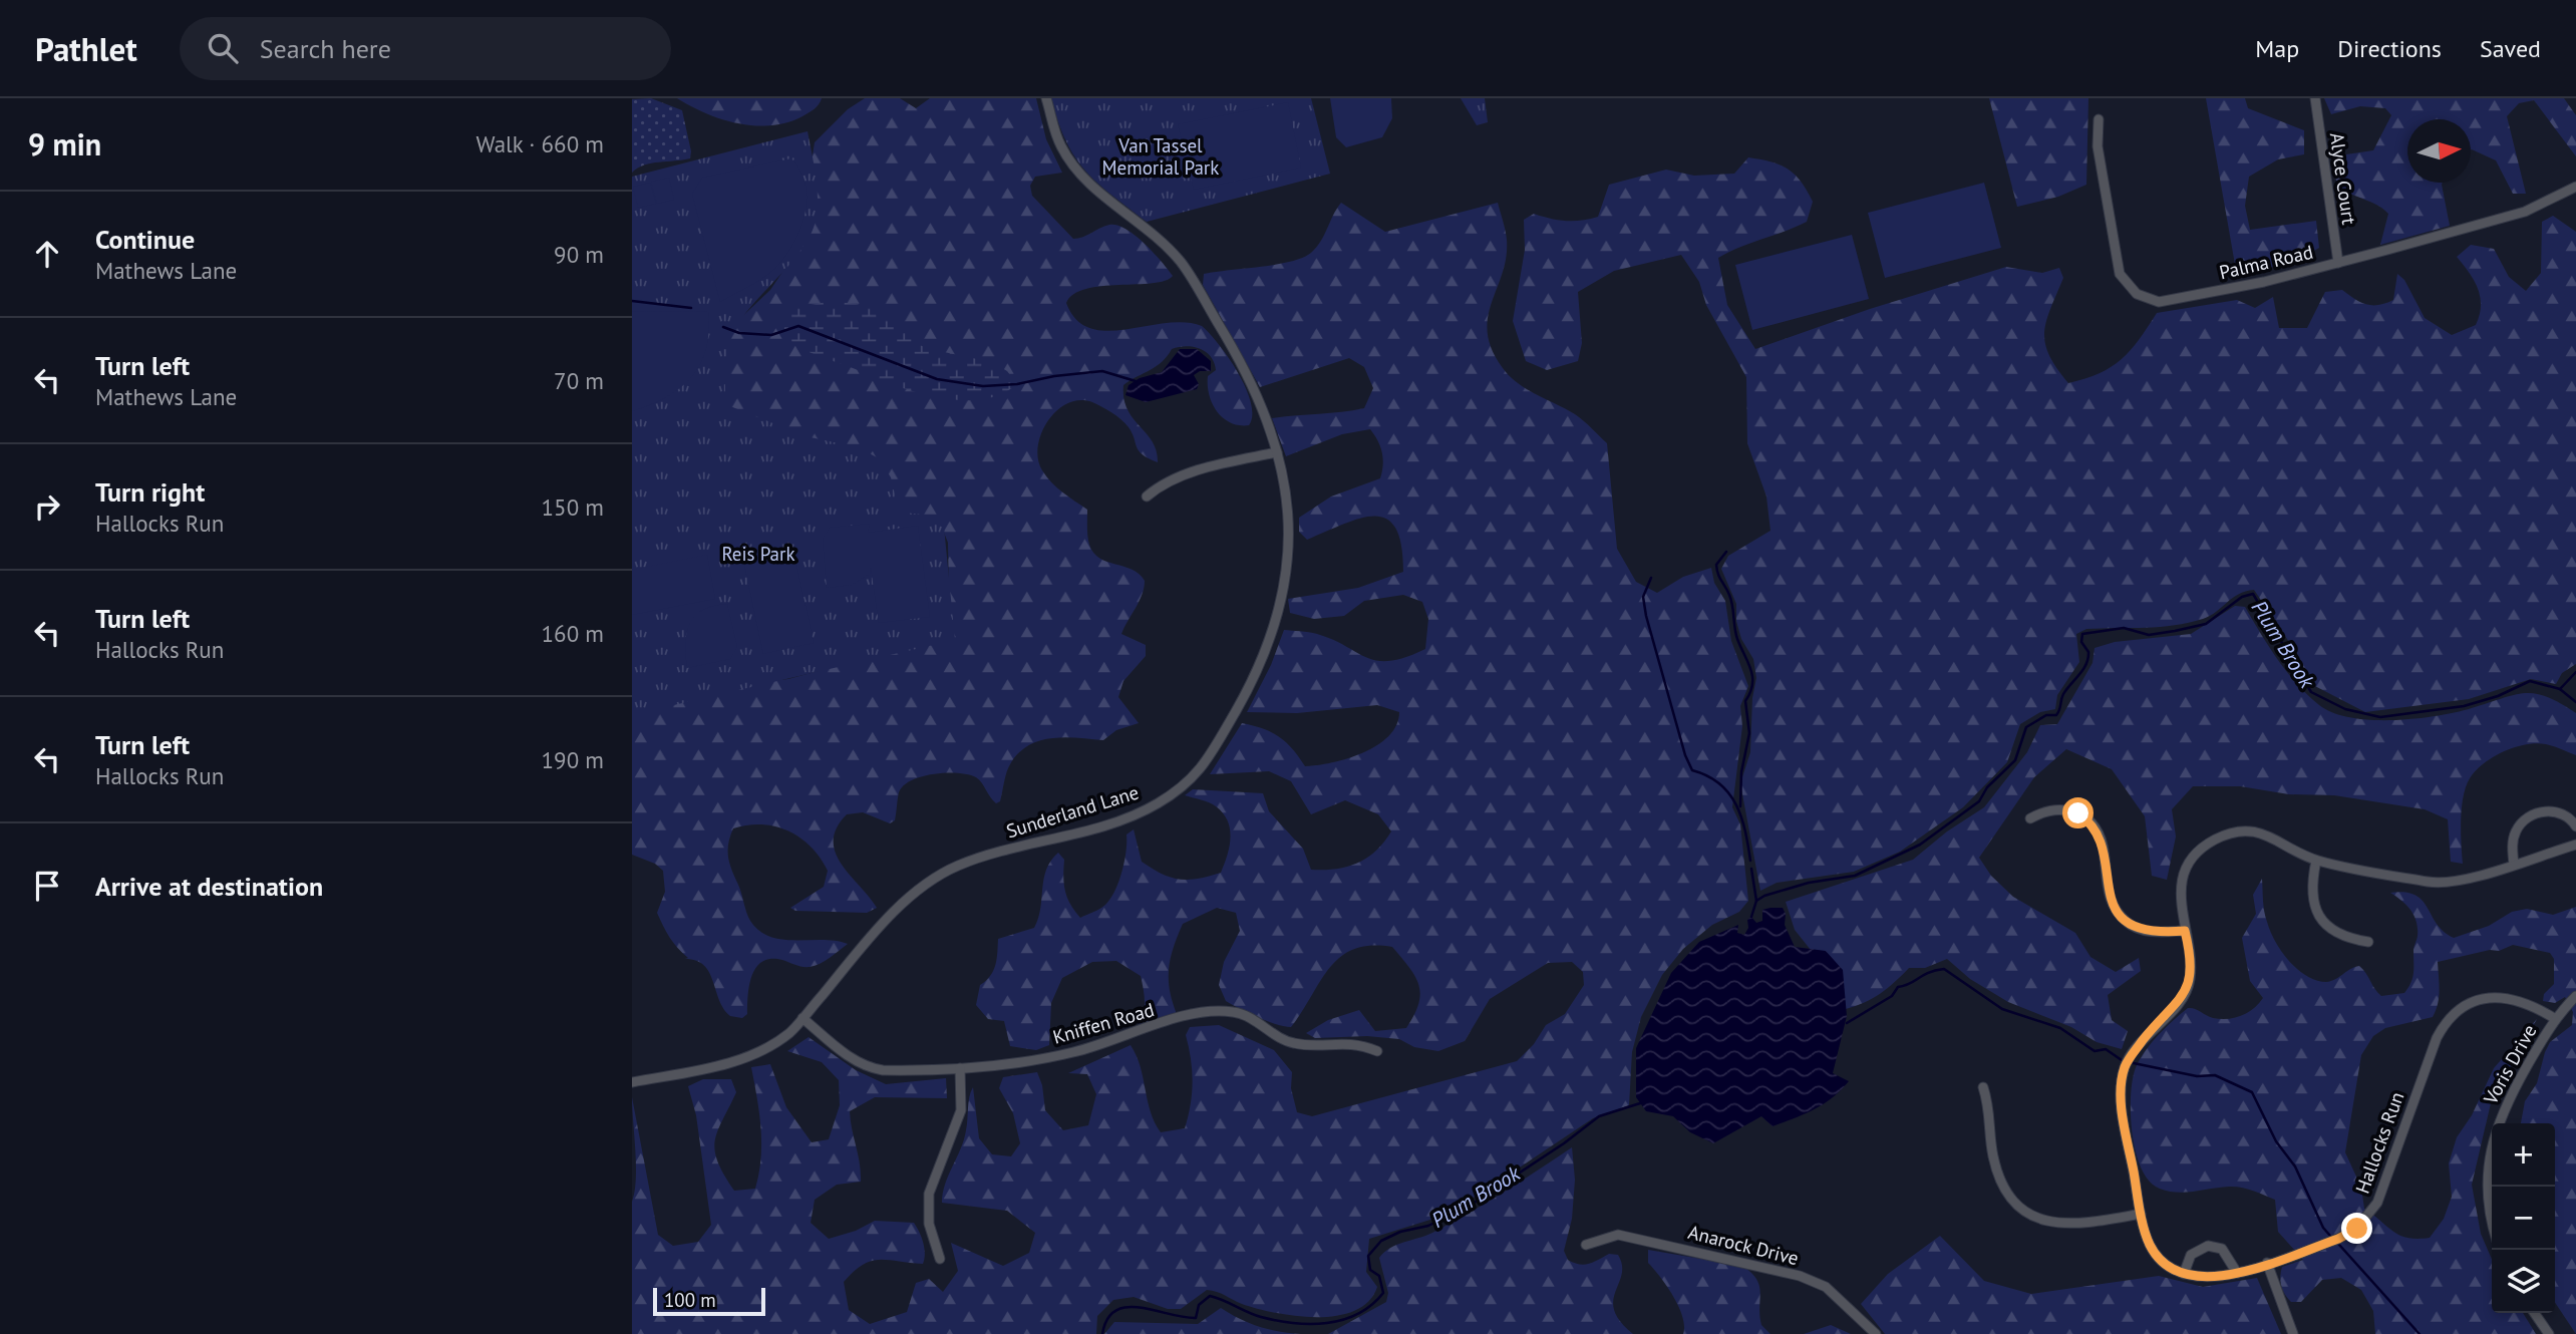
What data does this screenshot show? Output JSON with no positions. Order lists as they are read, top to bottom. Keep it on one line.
{"streets":{"street":["Alyce Court","Palma Road","Sunderland Lane","Kniffen Road","Voris Drive","Hallocks Run","Anarock Drive"]},"crossings":[["Alyce Court","Palma Road"],["Sunderland Lane","Kniffen Road"],["Voris Drive","Hallocks Run"]],"water":["Plum Brook"],"parks":["Van Tassel Memorial Park","Reis Park"],"scale_bar":"100 m","north":"right","page":{"header":"Pathlet","search":"Search here","nav":["Map","Directions","Saved"],"heading":["9 min","Walk · 660 m"],"list":[["Continue","Mathews Lane","90 m"],["Turn left","Mathews Lane","70 m"],["Turn right","Hallocks Run","150 m"],["Turn left","Hallocks Run","160 m"],["Turn left","Hallocks Run","190 m"],"Arrive at destination"],"map_buttons":["+","−"],"scale":"100 m"}}
